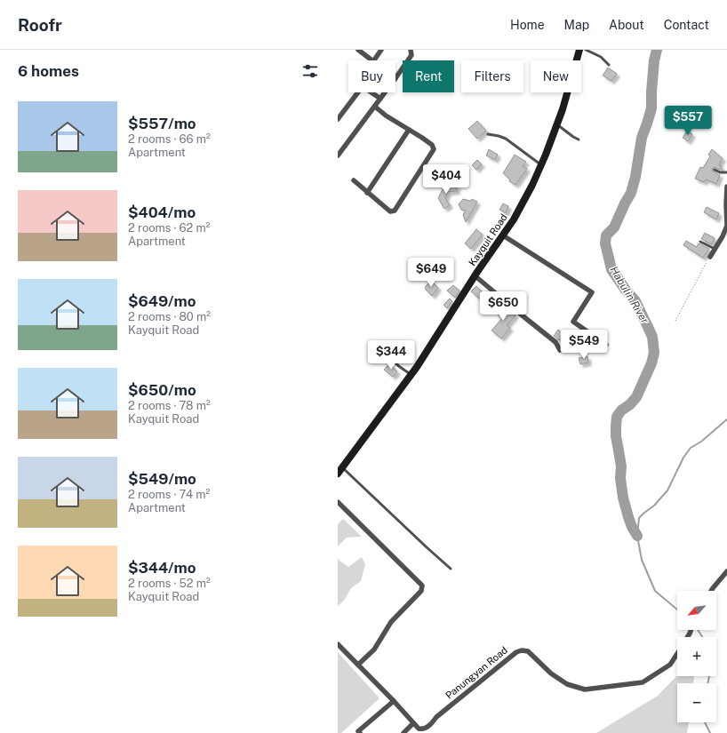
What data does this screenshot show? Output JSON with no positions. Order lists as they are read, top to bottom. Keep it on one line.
{"streets":{"street":["Kayquit Road","Panungyan Road"]},"water":["Habulin River"],"north":"bottom left","page":{"header":"Roofr","nav":["Home","Map","About","Contact"],"heading":"6 homes","chip":["Buy","Rent","Filters","New"],"list":[{"name":"$557/mo","note":"2 rooms · 66 m² · Apartment"},{"name":"$404/mo","note":"2 rooms · 62 m² · Apartment"},{"name":"$649/mo","note":"2 rooms · 80 m² · Kayquit Road"},{"name":"$650/mo","note":"2 rooms · 78 m² · Kayquit Road"},{"name":"$549/mo","note":"2 rooms · 74 m² · Apartment"},{"name":"$344/mo","note":"2 rooms · 52 m² · Kayquit Road"}],"price":["$557","$404","$649","$650","$549","$344"],"map_buttons":["+","−"]}}
